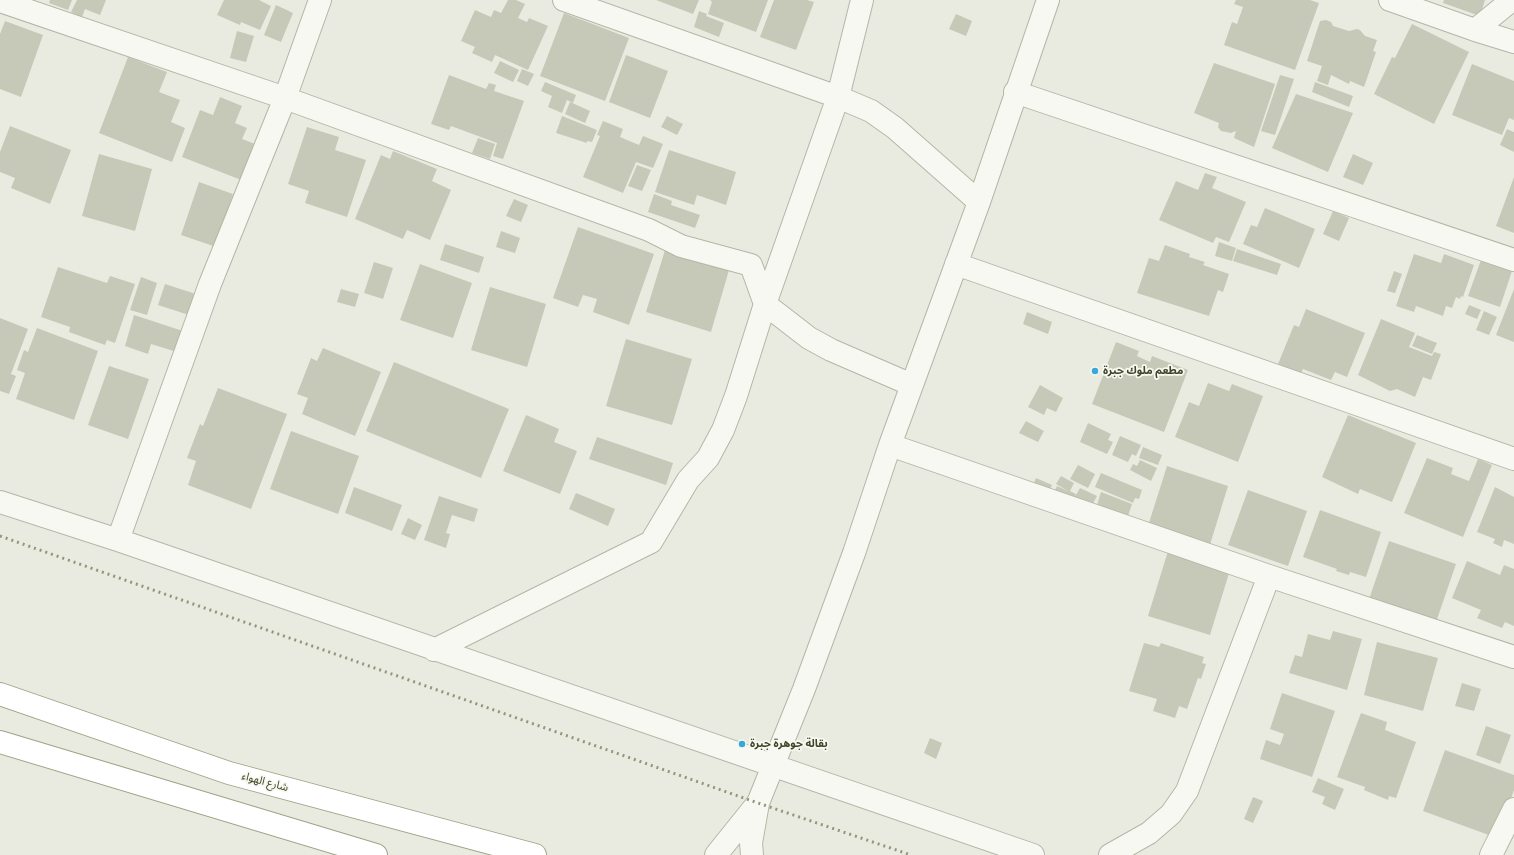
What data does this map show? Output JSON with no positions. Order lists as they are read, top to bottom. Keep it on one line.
{"streets":{"highway":["شارع الهواء"]},"places":["مطعم ملوك جبرة","بقالة جوهرة جبرة"]}
